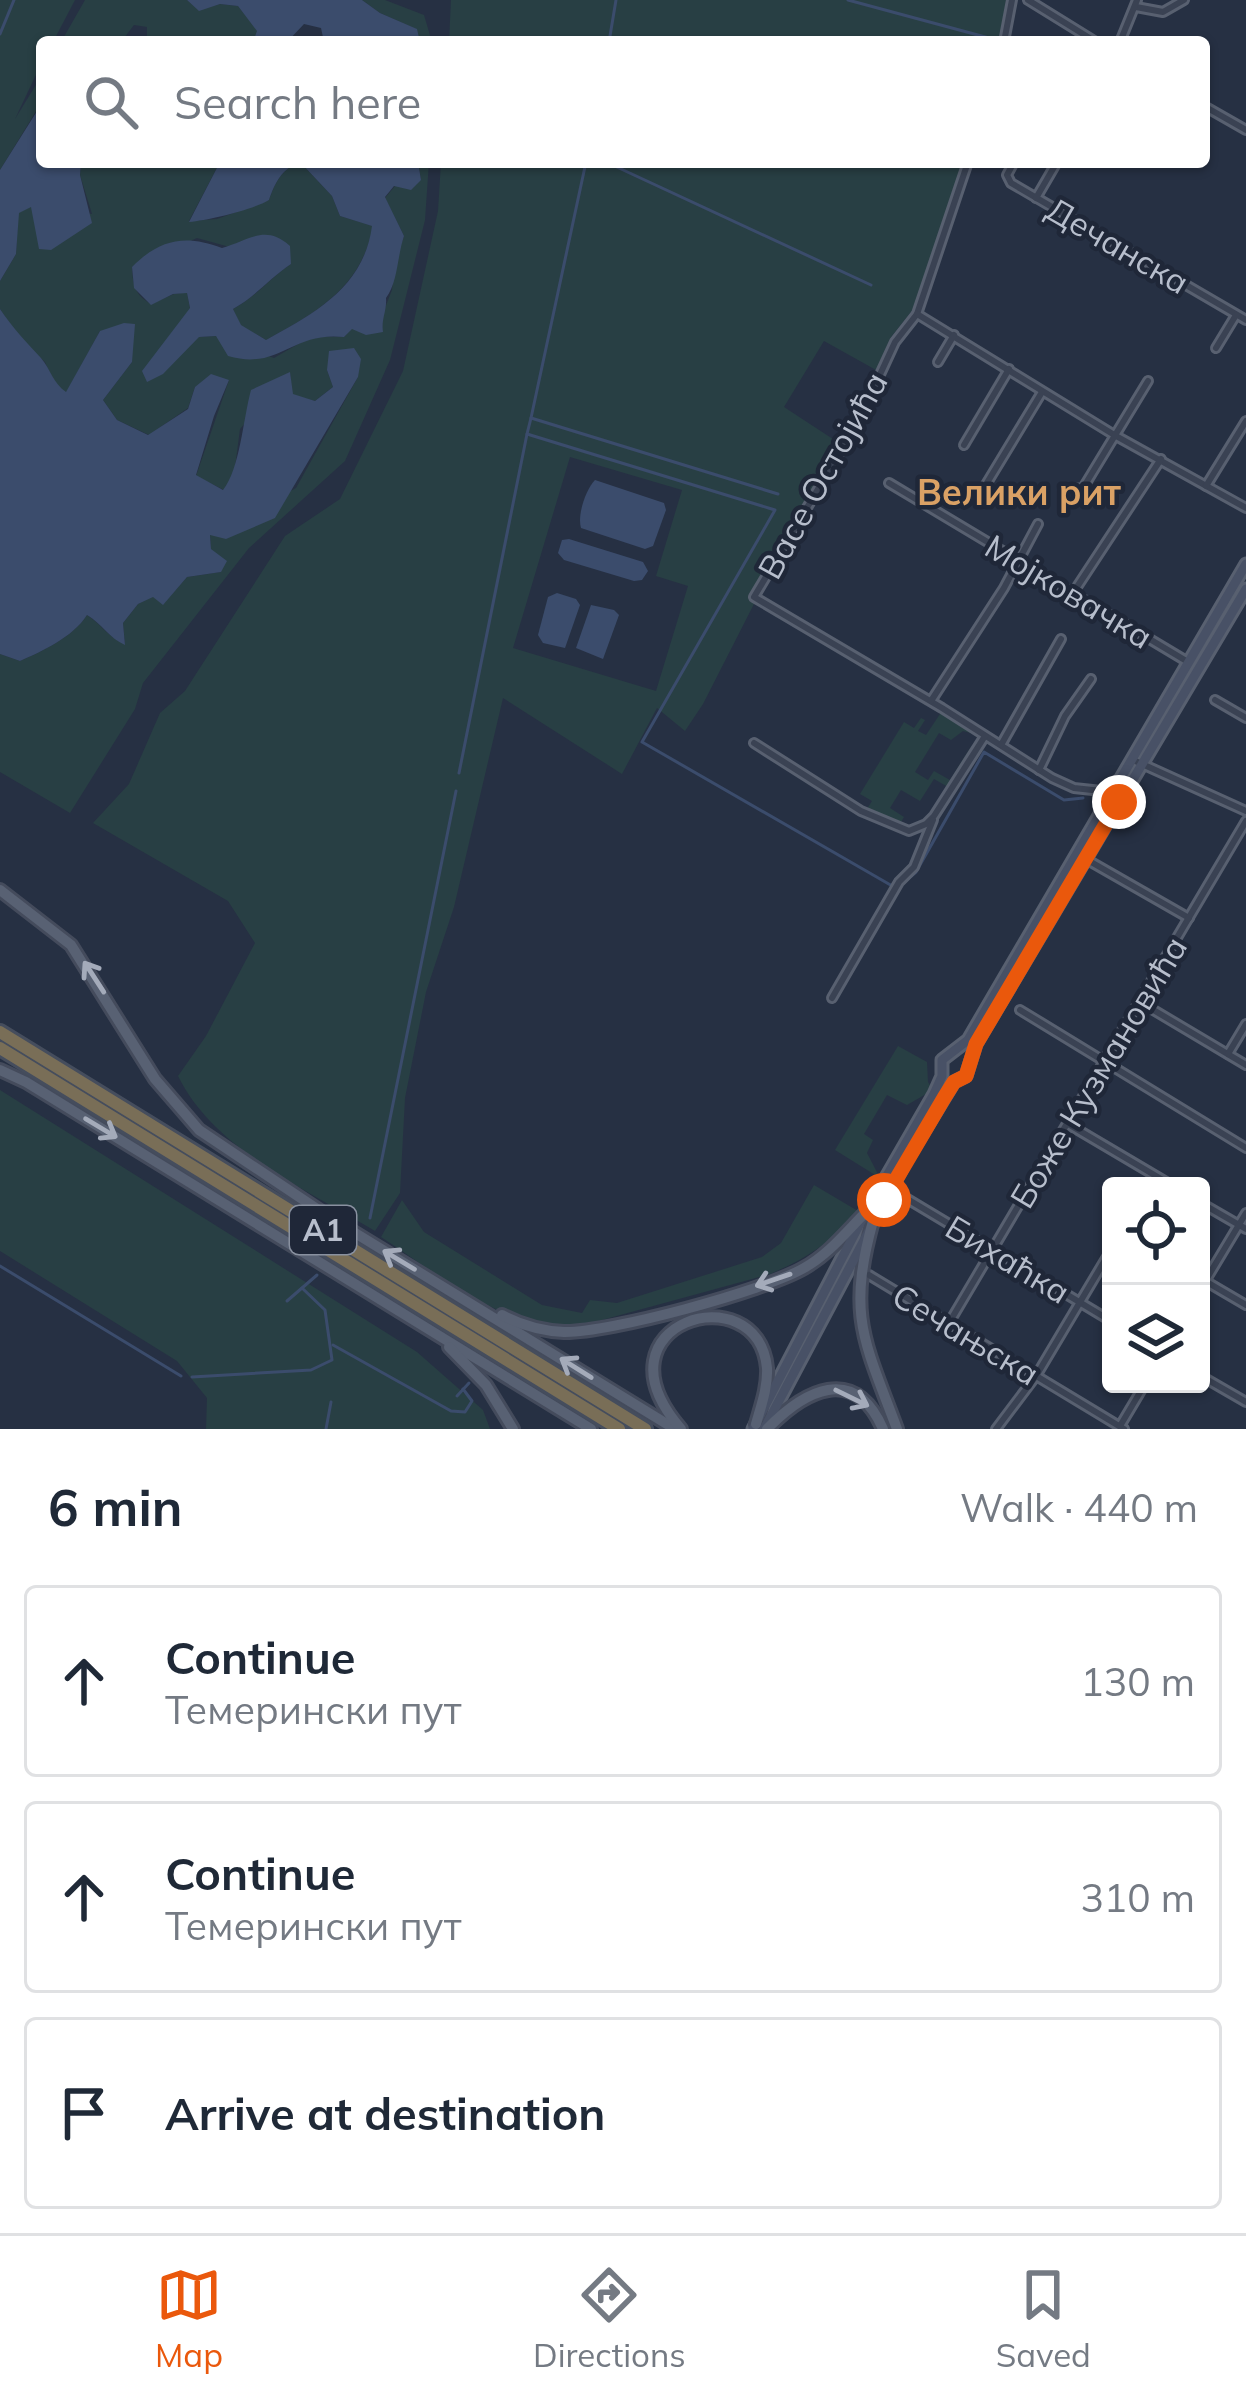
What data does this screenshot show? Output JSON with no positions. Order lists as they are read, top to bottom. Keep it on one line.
{"streets":{"highway":["A1"],"street":["Дечанска","Васе Остојића","Мојковачка","Боже Кузмановића","Бихаћка","Сечањска"]},"crossings":[["Боже Кузмановића","Бихаћка"],["Боже Кузмановића","Сечањска"]],"districts":["Велики рит"],"page":{"search":"Search here","heading":["6 min","Walk · 440 m"],"list":[["Continue","Темерински пут","130 m"],["Continue","Темерински пут","310 m"],"Arrive at destination"],"nav":["Map","Directions","Saved"]}}
